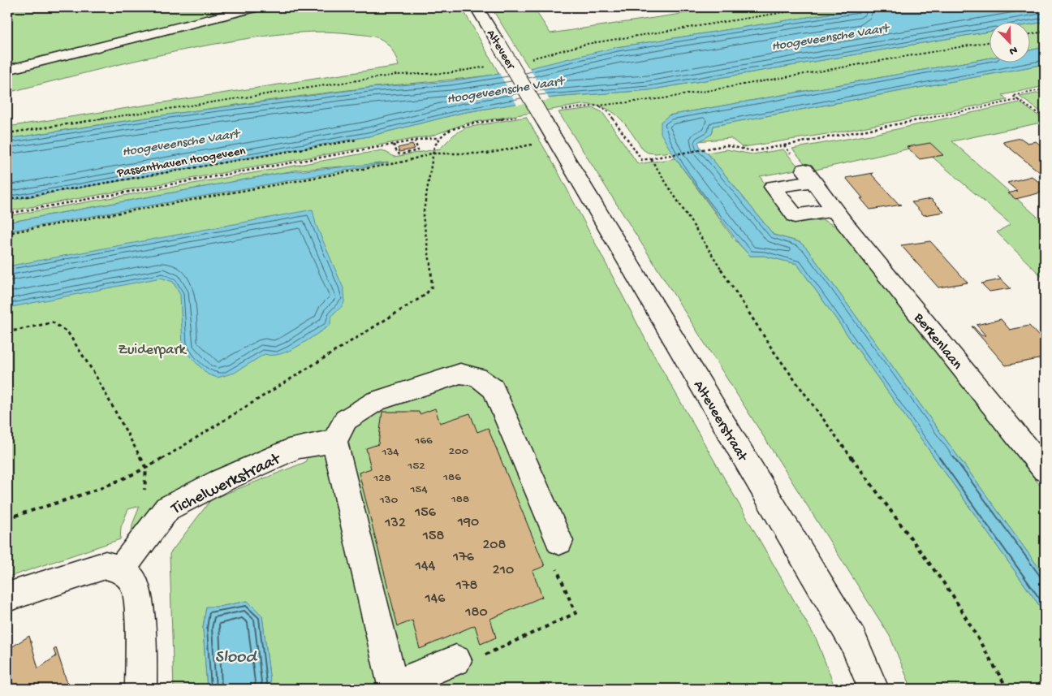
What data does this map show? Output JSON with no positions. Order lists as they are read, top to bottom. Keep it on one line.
{"streets":{"street":["Alteveer","Berkenlaan","Alteveerstraat","Tichelwerkstraat"],"path":["Passanthaven Hoogeveen"]},"crossings":[["Alteveer","Alteveerstraat"]],"water":["Hoogeveensche Vaart","Slood"],"parks":["Zuiderpark"],"house_numbers":["166","200","134","152","186","128","154","188","130","156","190","132","158","208","176","144","210","178","146","180"],"north":"bottom right"}
